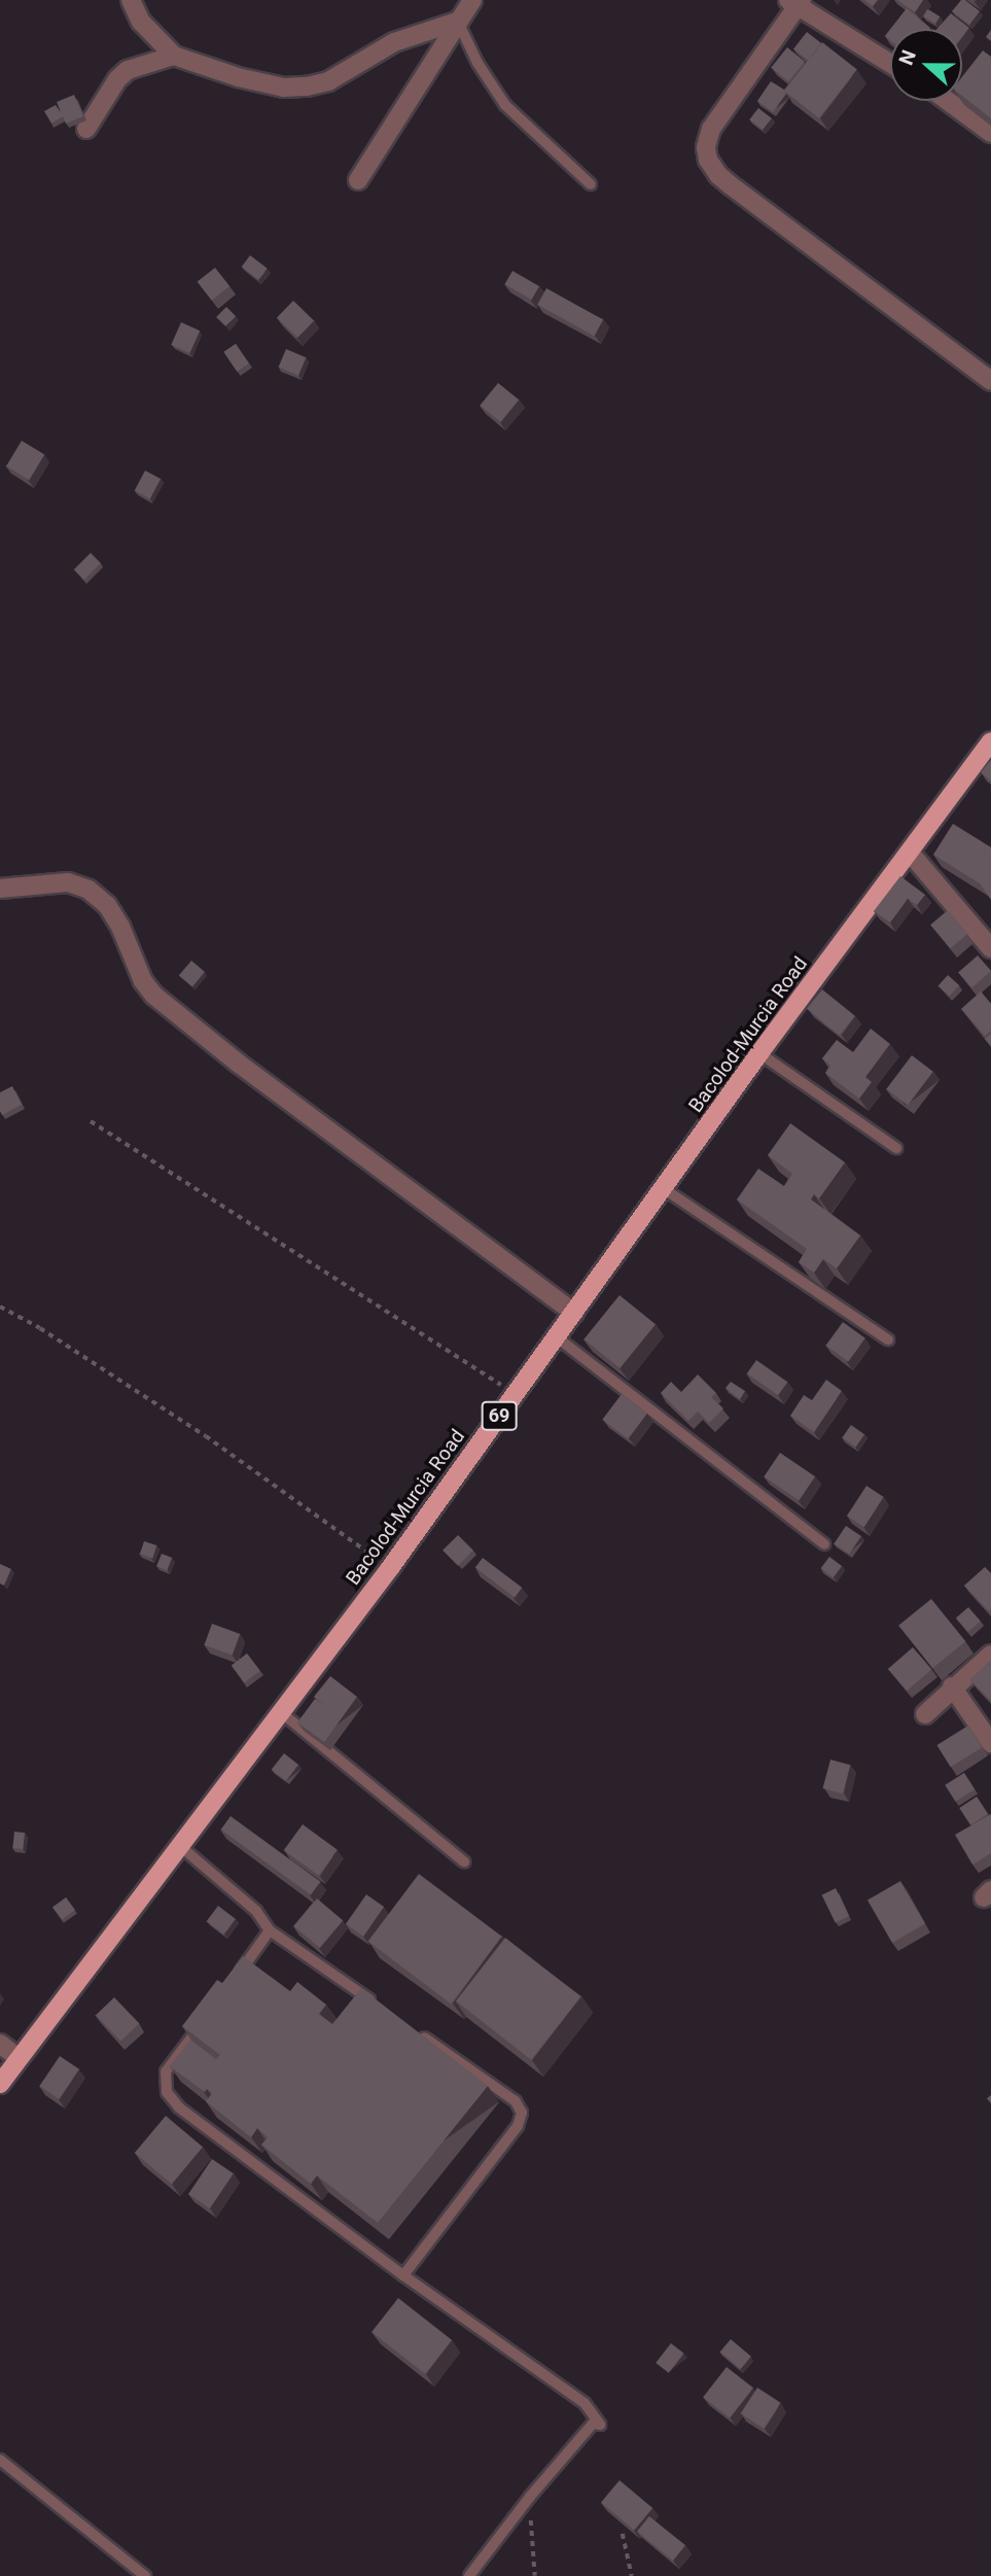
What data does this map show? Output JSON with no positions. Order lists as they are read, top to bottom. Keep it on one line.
{"streets":{"main road":["Bacolod-Murcia Road","69"]},"north":"left"}
